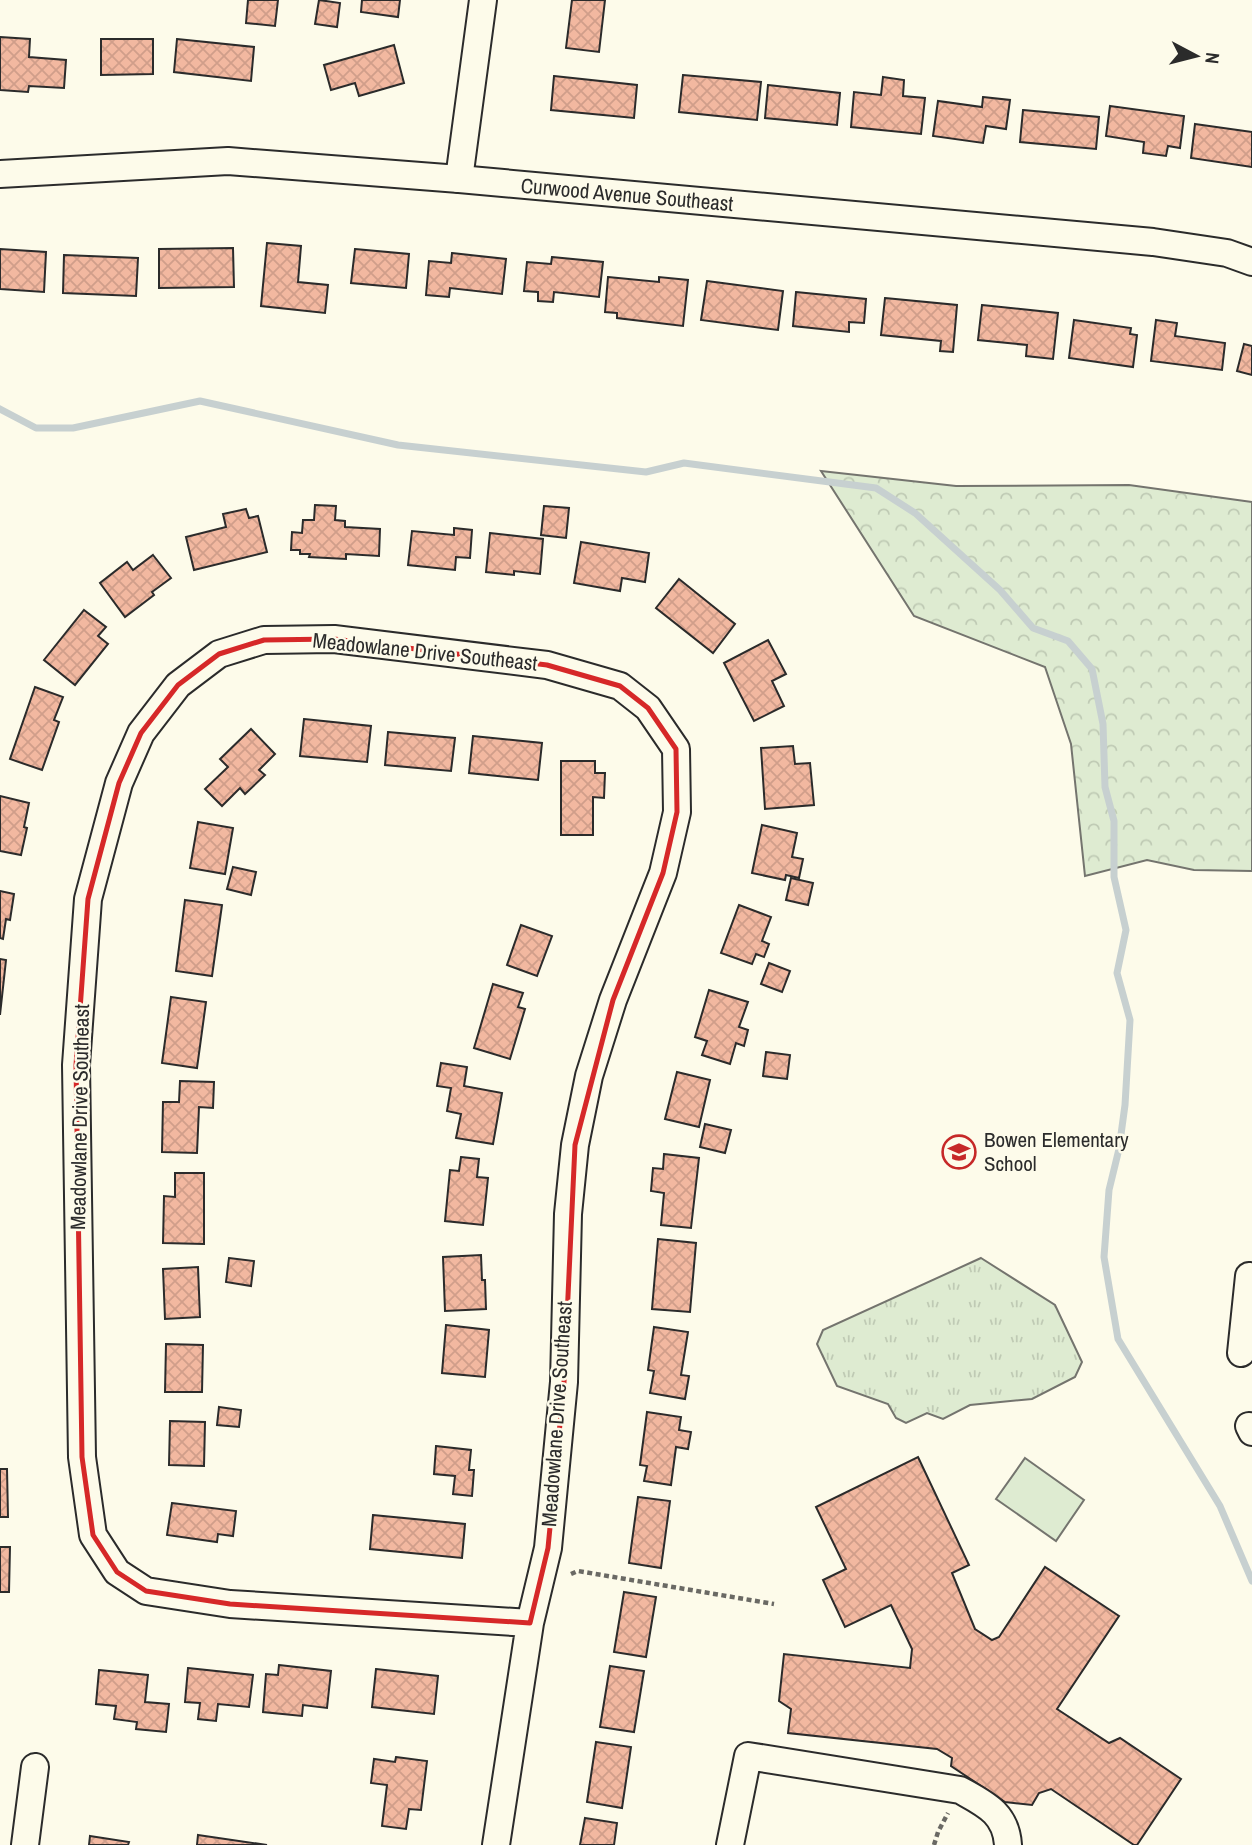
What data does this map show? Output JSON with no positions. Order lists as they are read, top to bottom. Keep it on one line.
{"streets":{"street":["Curwood Avenue Southeast","Meadowlane Drive Southeast"]},"places":{"school or university":["Bowen Elementary School"]},"north":"right"}
